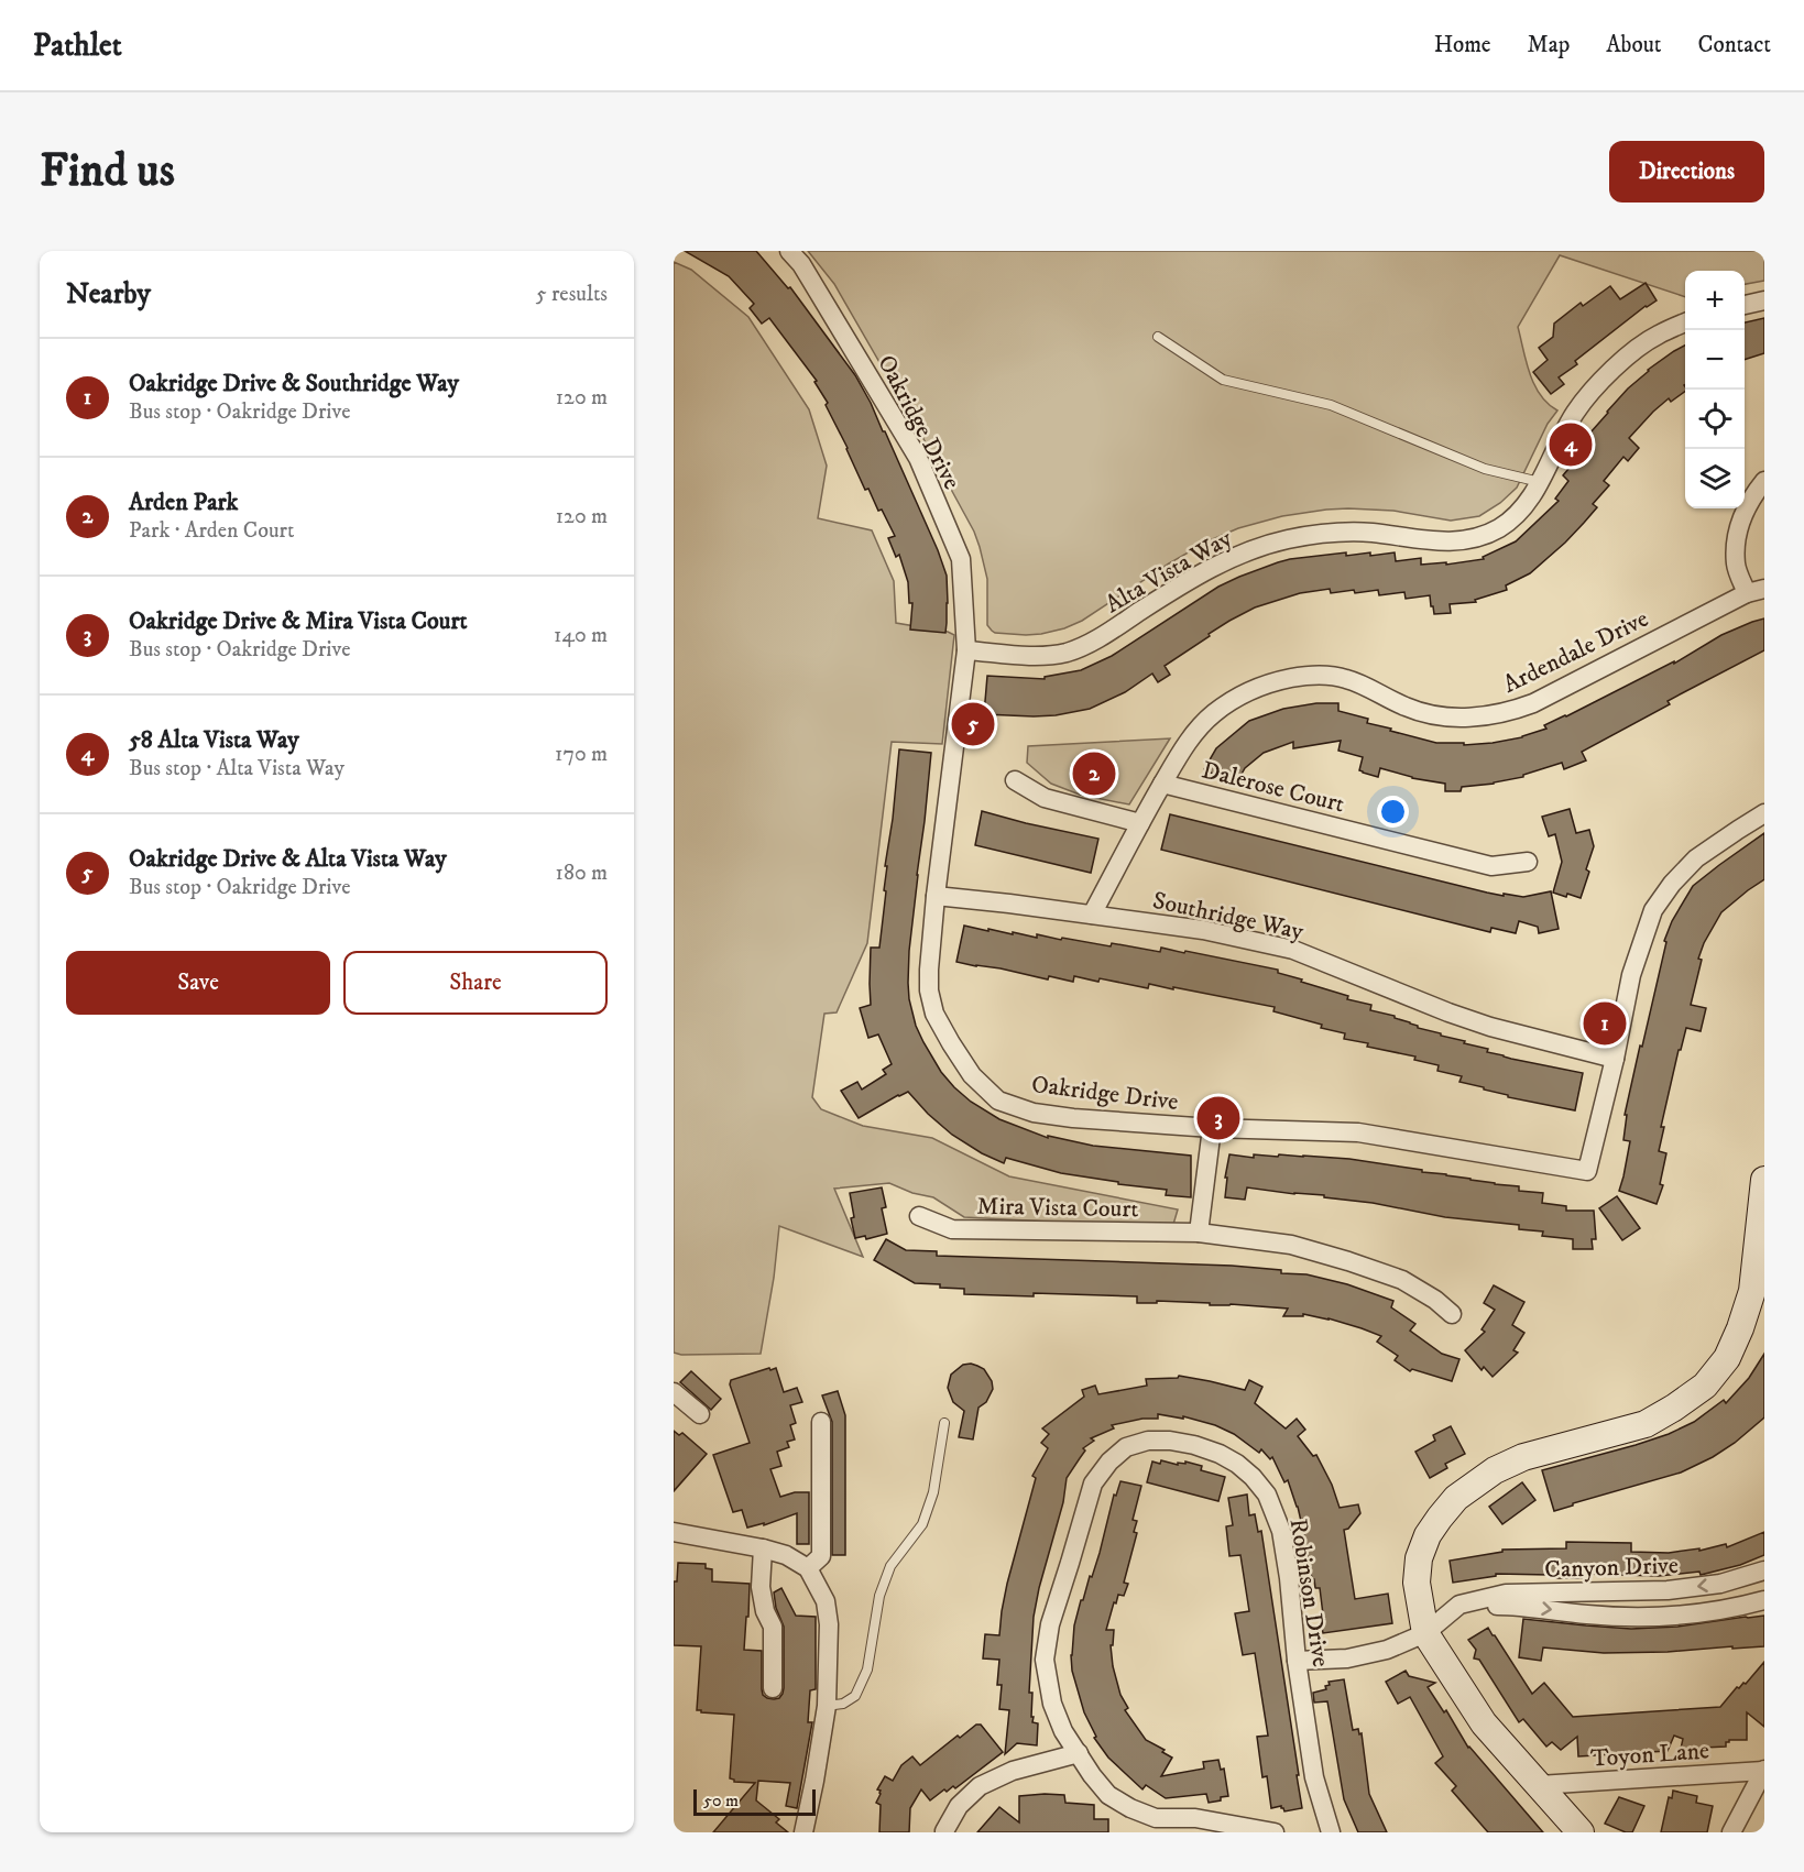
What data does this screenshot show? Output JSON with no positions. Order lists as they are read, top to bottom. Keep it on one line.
{"streets":{"street":["Oakridge Drive","Alta Vista Way","Ardendale Drive","Dalerose Court","Southridge Way","Mira Vista Court","Canyon Drive","Robinson Drive","Toyon Lane"]},"crossings":[["Oakridge Drive","Alta Vista Way"],["Oakridge Drive","Southridge Way"],["Ardendale Drive","Dalerose Court"],["Ardendale Drive","Southridge Way"],["Canyon Drive","Robinson Drive"]],"scale_bar":"50 m","page":{"header":"Pathlet","nav":["Home","Map","About","Contact"],"buttons":["Directions",["Save","Share"]],"title":"Find us","heading":["Nearby","5 results"],"map_buttons":["+","−"],"list":[{"mark":"1","name":"Oakridge Drive & Southridge Way","note":"Bus stop · Oakridge Drive","value":"120 m"},{"mark":"2","name":"Arden Park","note":"Park · Arden Court","value":"120 m"},{"mark":"3","name":"Oakridge Drive & Mira Vista Court","note":"Bus stop · Oakridge Drive","value":"140 m"},{"mark":"4","name":"58 Alta Vista Way","note":"Bus stop · Alta Vista Way","value":"170 m"},{"mark":"5","name":"Oakridge Drive & Alta Vista Way","note":"Bus stop · Oakridge Drive","value":"180 m"}],"pins":["4","5","2","1","3"],"scale":"50 m"}}
